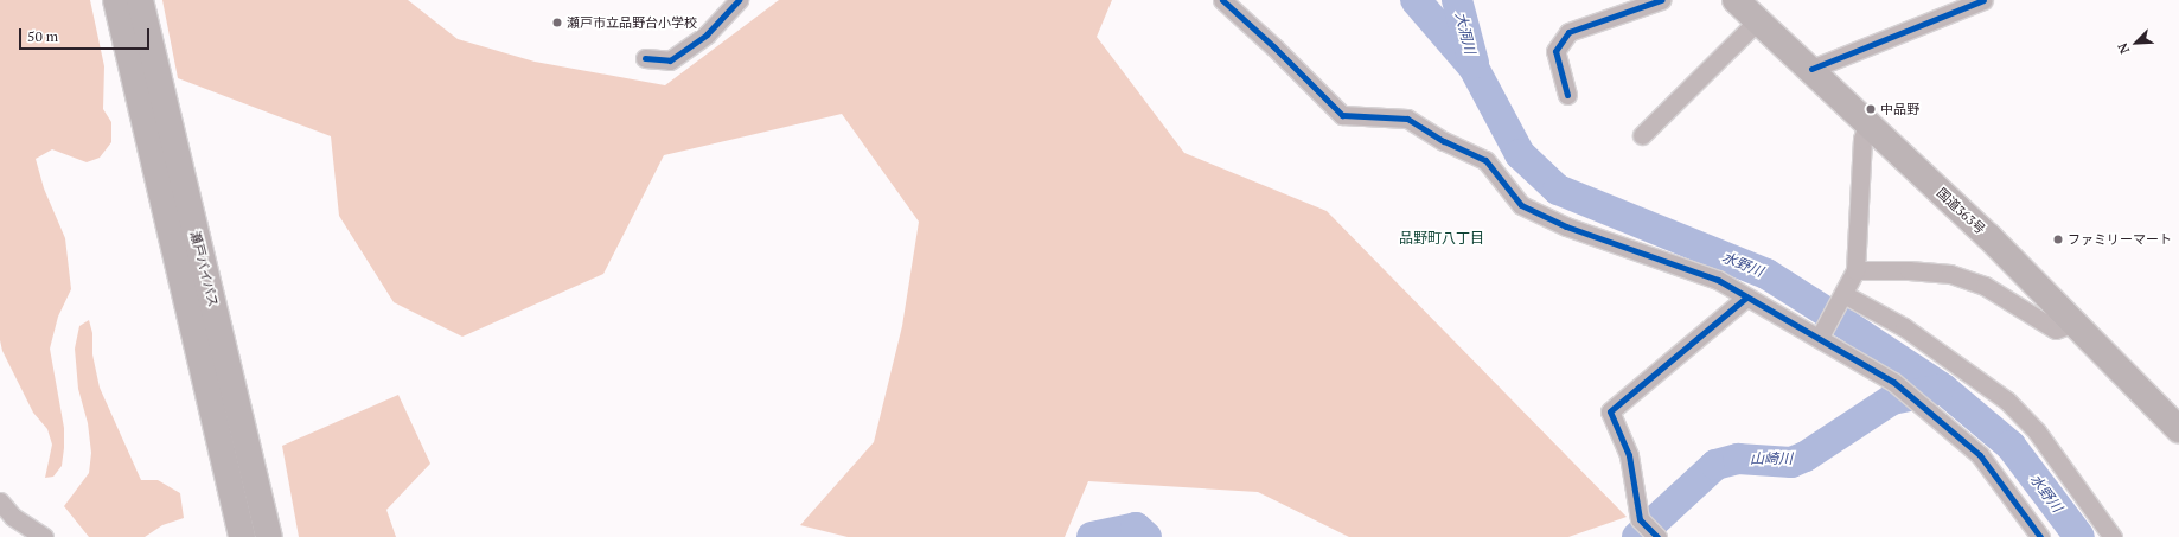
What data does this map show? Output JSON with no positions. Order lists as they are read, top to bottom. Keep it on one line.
{"streets":{"highway":["国道363号","瀬戸バイパス"]},"districts":["品野町八丁目"],"water":["大洞川","水野川","山崎川"],"places":["瀬戸市立品野台小学校","中品野","ファミリーマート"],"scale_bar":"50 m","north":"bottom left"}
